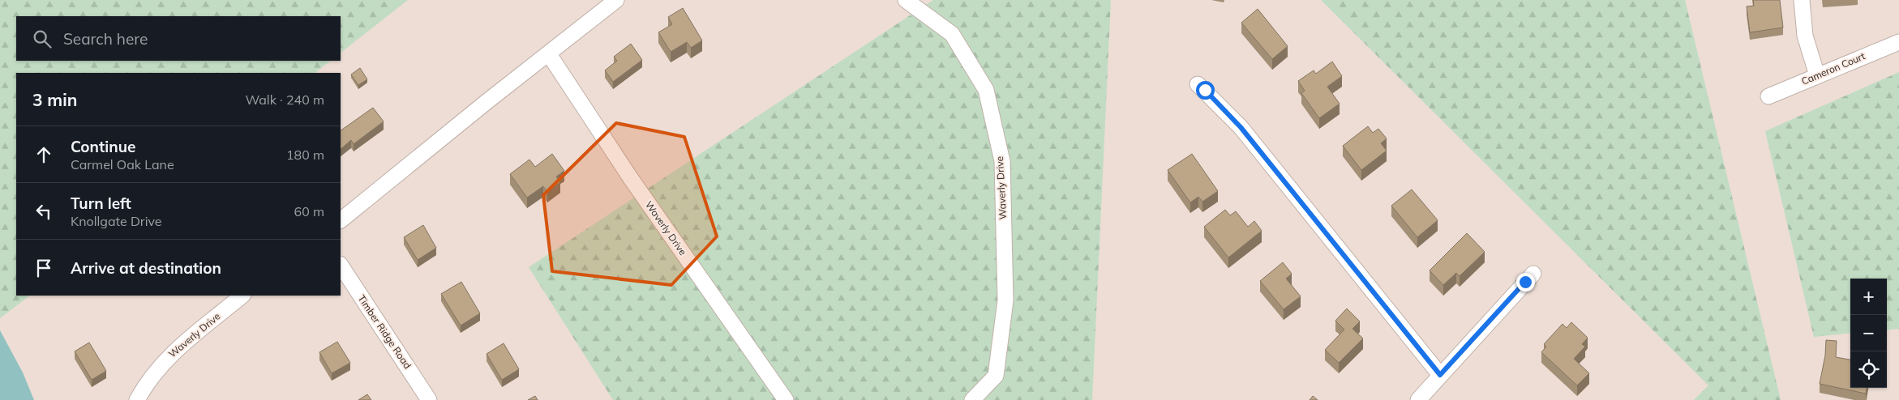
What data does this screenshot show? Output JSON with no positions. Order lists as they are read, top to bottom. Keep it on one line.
{"streets":{"street":["Cameron Court","Waverly Drive","Timber Ridge Road"]},"page":{"search":"Search here","heading":["3 min","Walk · 240 m"],"list":[["Continue","Carmel Oak Lane","180 m"],["Turn left","Knollgate Drive","60 m"],"Arrive at destination"],"map_buttons":["+","−"]}}
